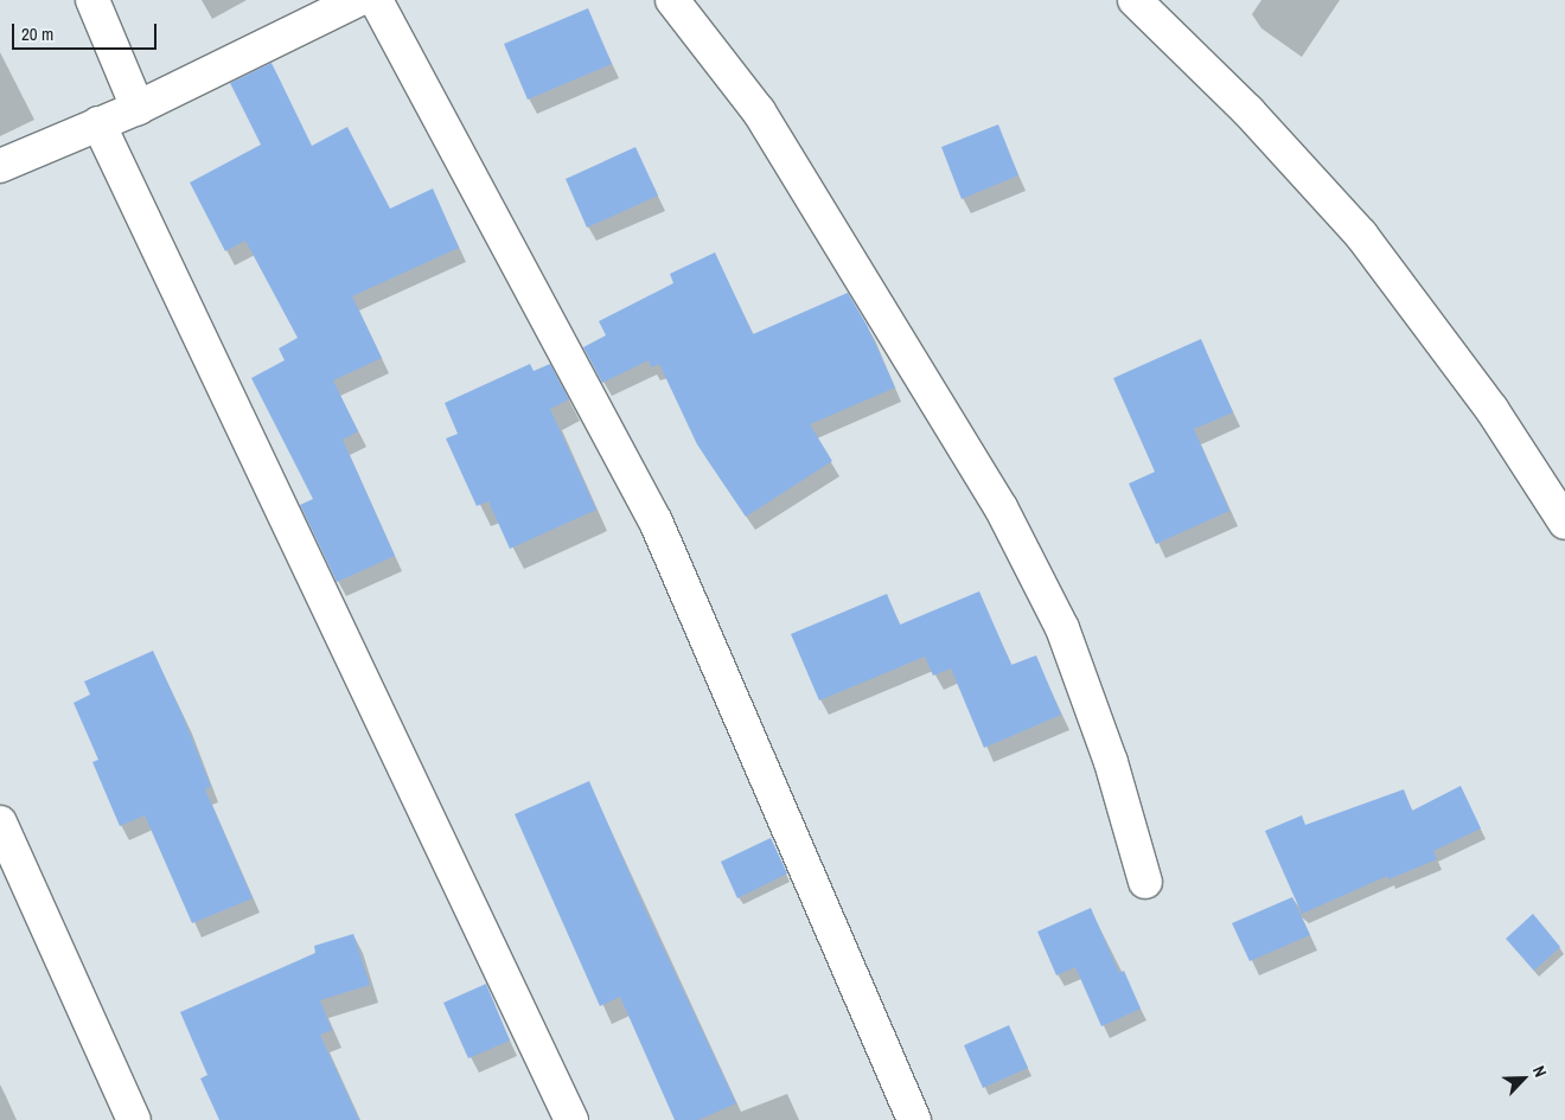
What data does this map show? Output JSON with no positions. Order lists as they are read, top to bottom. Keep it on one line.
{"scale_bar":"20 m","north":"top right"}
